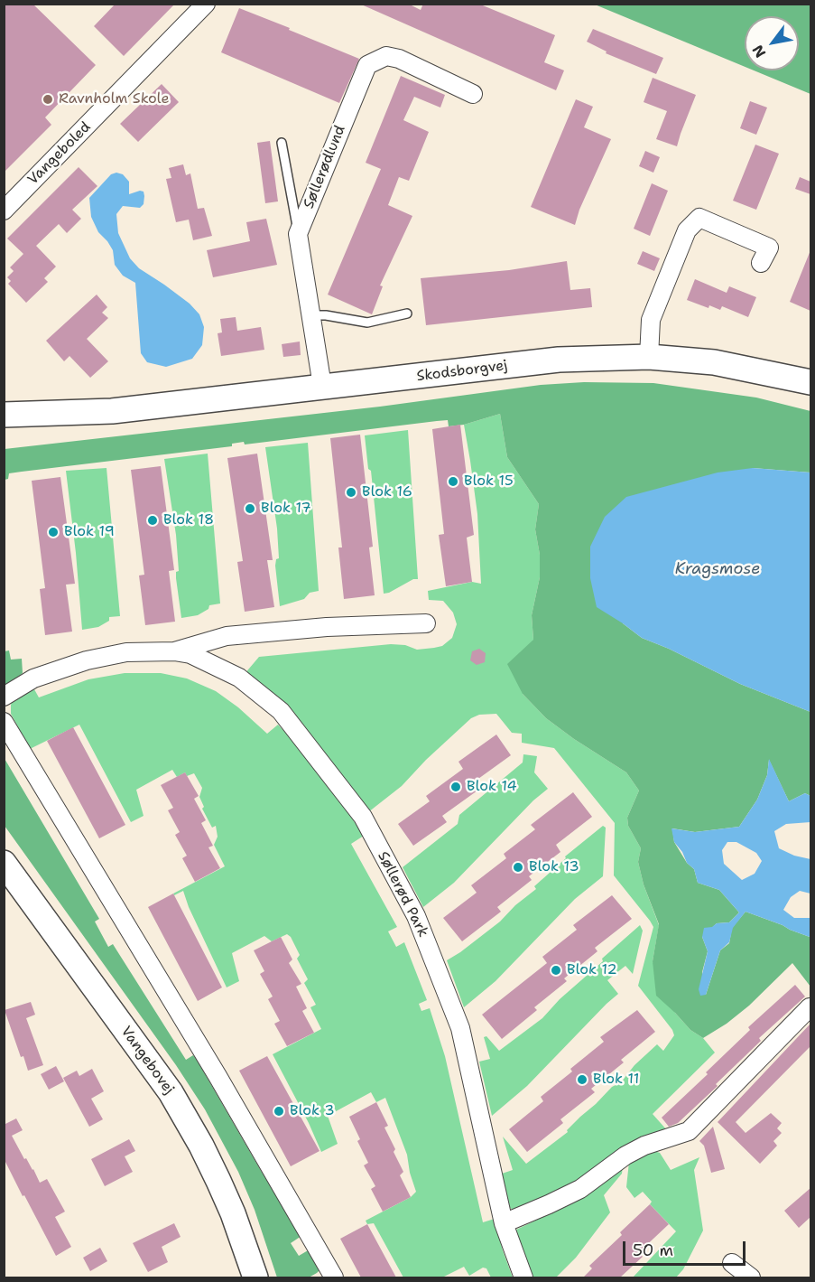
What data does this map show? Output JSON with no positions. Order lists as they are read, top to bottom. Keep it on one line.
{"streets":{"street":["Vangeboled","Søllerødlund","Skodsborgvej","Søllerød Park","Vangebovej"]},"water":["Kragsmose"],"places":["Ravnholm Skole","Blok 15","Blok 16","Blok 17","Blok 18","Blok 19","Blok 14","Blok 13","Blok 12","Blok 11","Blok 3"],"scale_bar":"50 m","north":"bottom left"}
